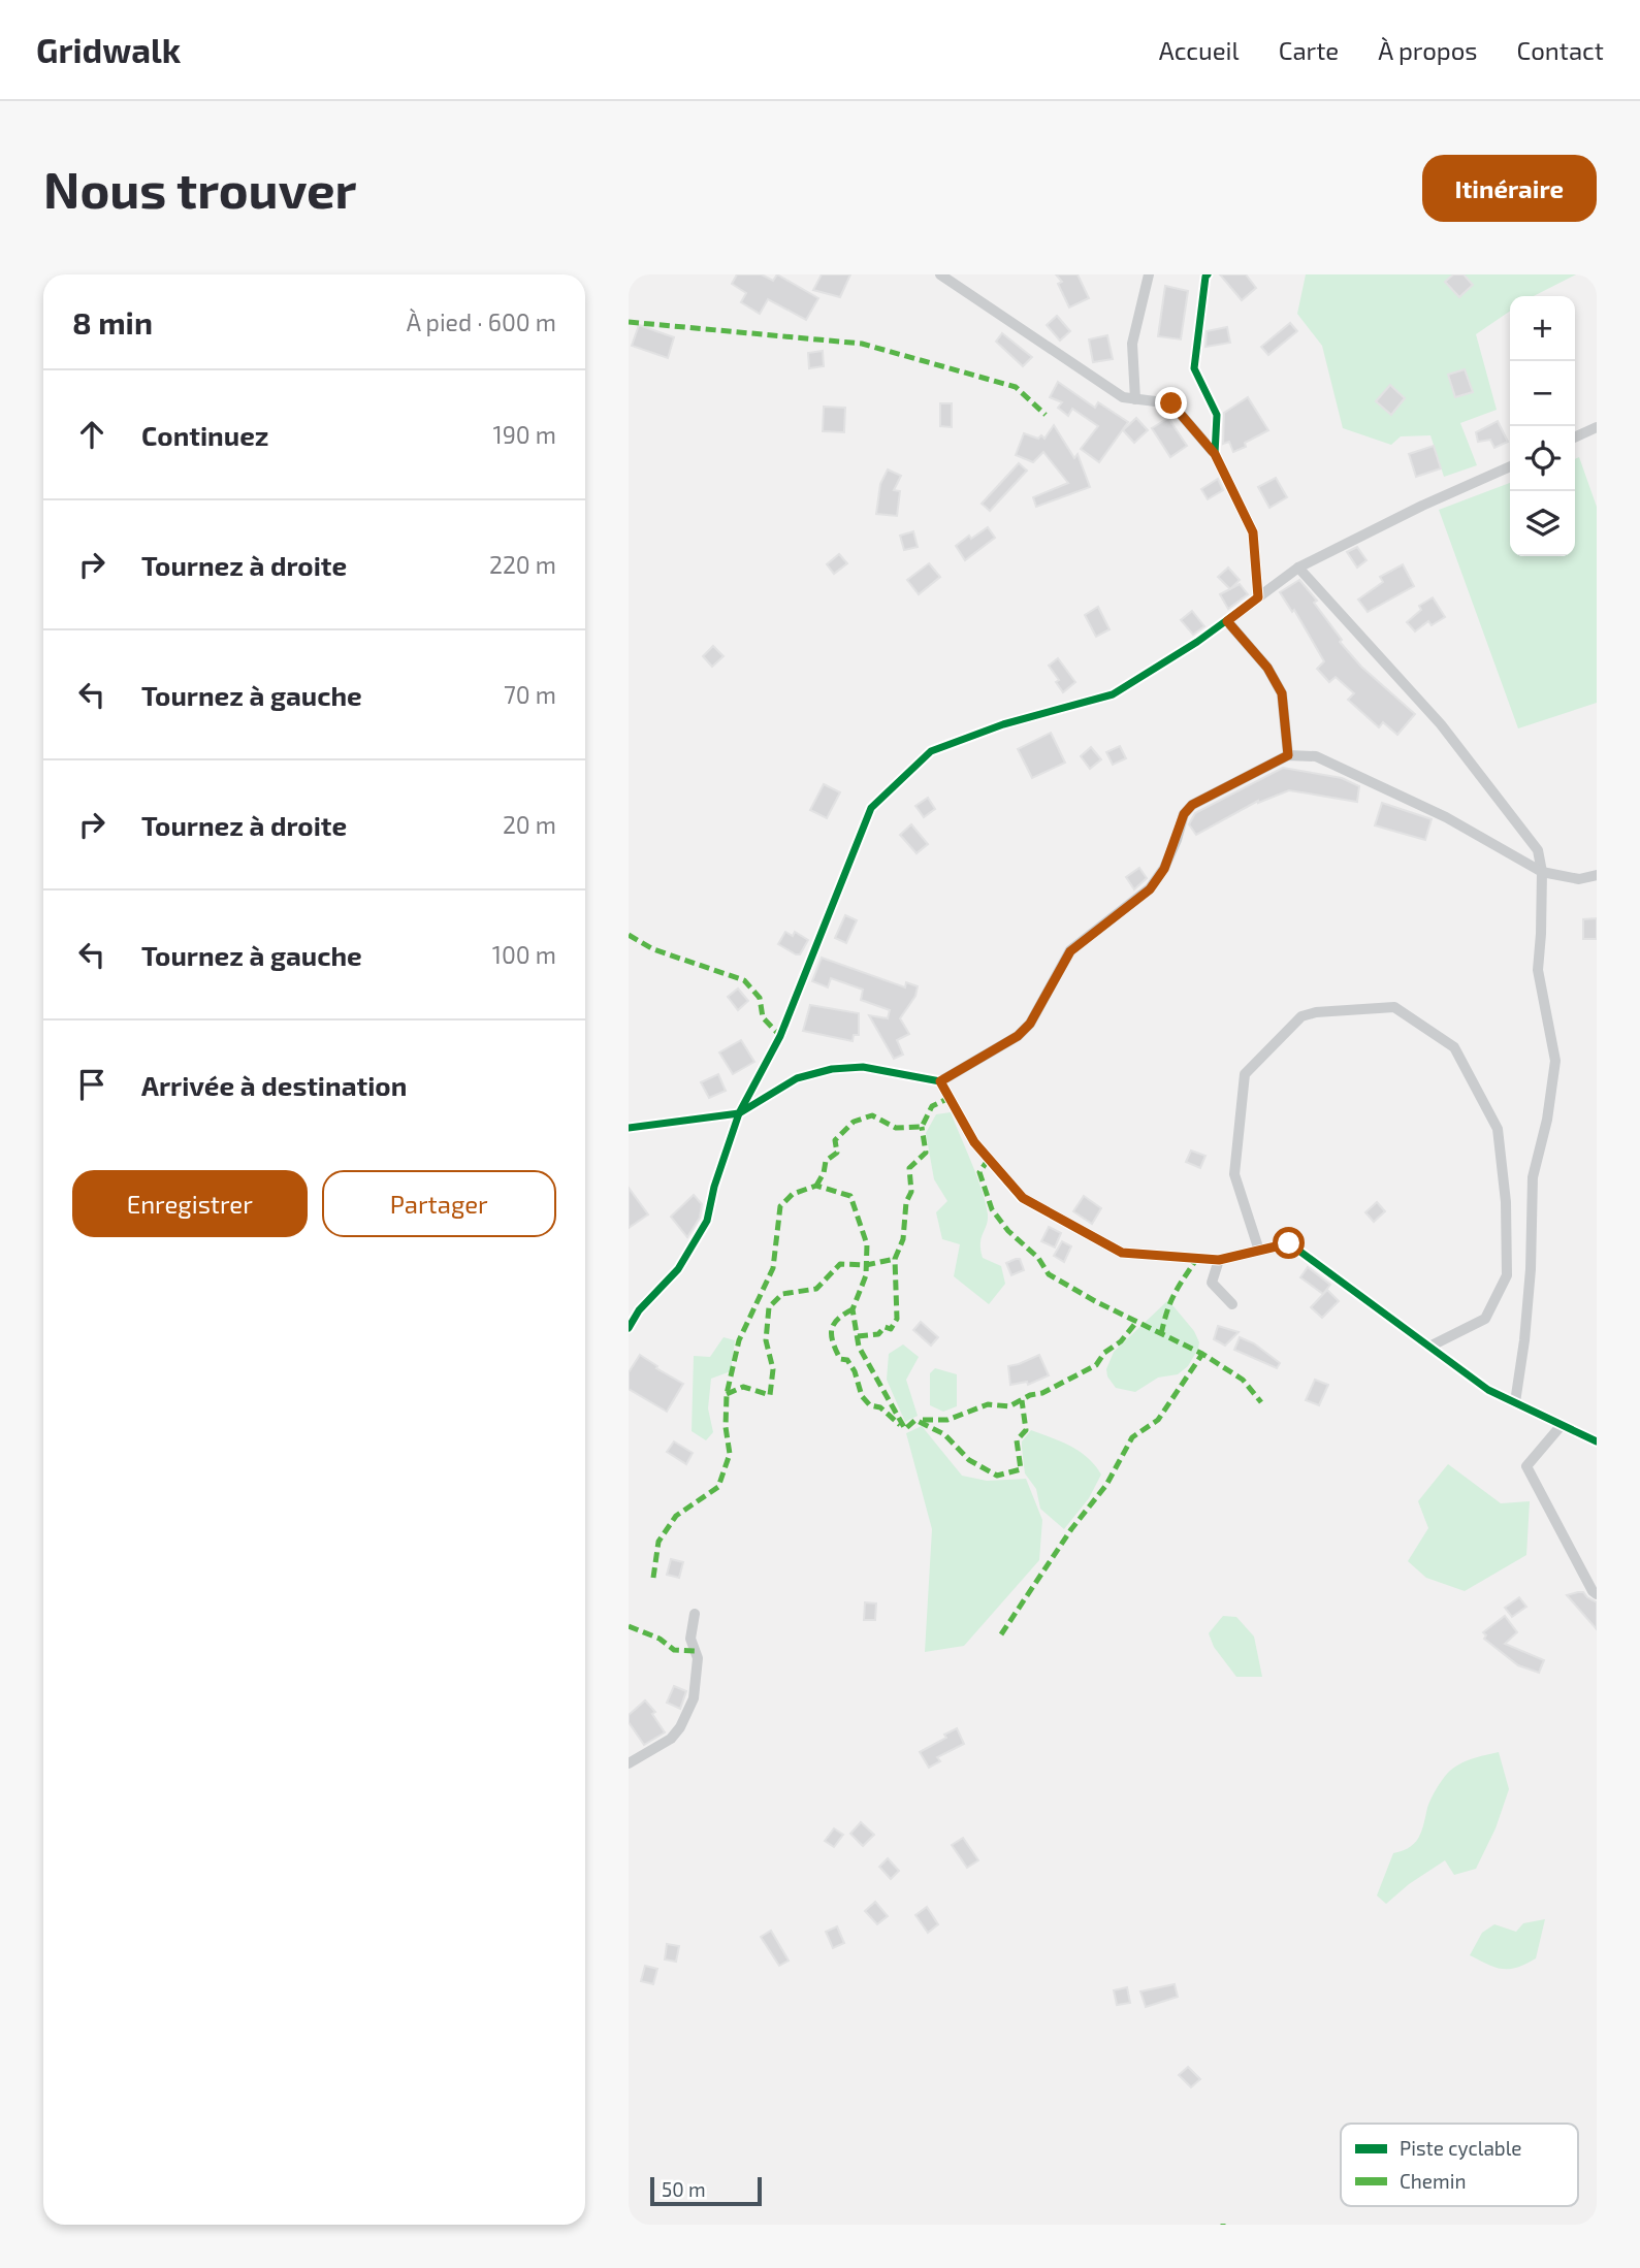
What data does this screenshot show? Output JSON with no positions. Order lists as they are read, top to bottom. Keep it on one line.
{"legend":["Piste cyclable","Chemin"],"scale_bar":"50 m","page":{"header":"Gridwalk","nav":["Accueil","Carte","À propos","Contact"],"buttons":["Itinéraire",["Enregistrer","Partager"]],"title":"Nous trouver","heading":["8 min","À pied · 600 m"],"map_buttons":["+","−"],"list":[["Continuez","190 m"],["Tournez à droite","220 m"],["Tournez à gauche","70 m"],["Tournez à droite","20 m"],["Tournez à gauche","100 m"],"Arrivée à destination"],"scale":"50 m"}}
